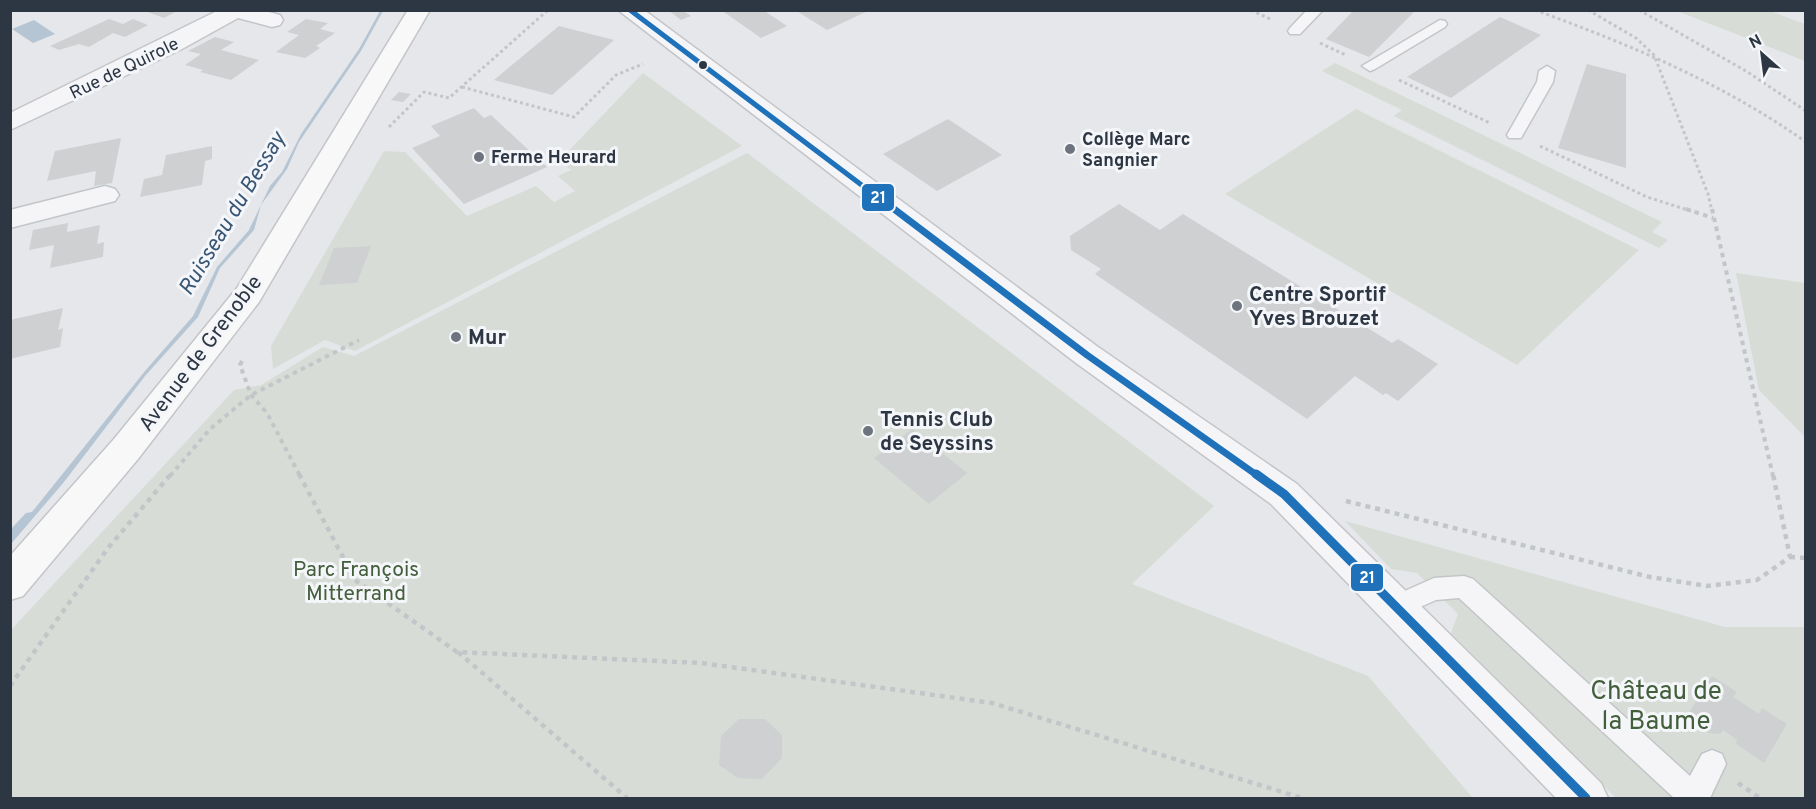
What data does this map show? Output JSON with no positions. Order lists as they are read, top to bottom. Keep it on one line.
{"streets":{"street":["Rue de Quirole","Avenue de Grenoble"]},"water":["Ruisseau du Bessay"],"parks":["Parc François Mitterrand","Château de la Baume"],"places":["Collège Marc Sangnier","Ferme Heurard","Centre Sportif Yves Brouzet","Mur","Tennis Club de Seyssins"],"lines":["transit line 21"],"north":"top left"}
